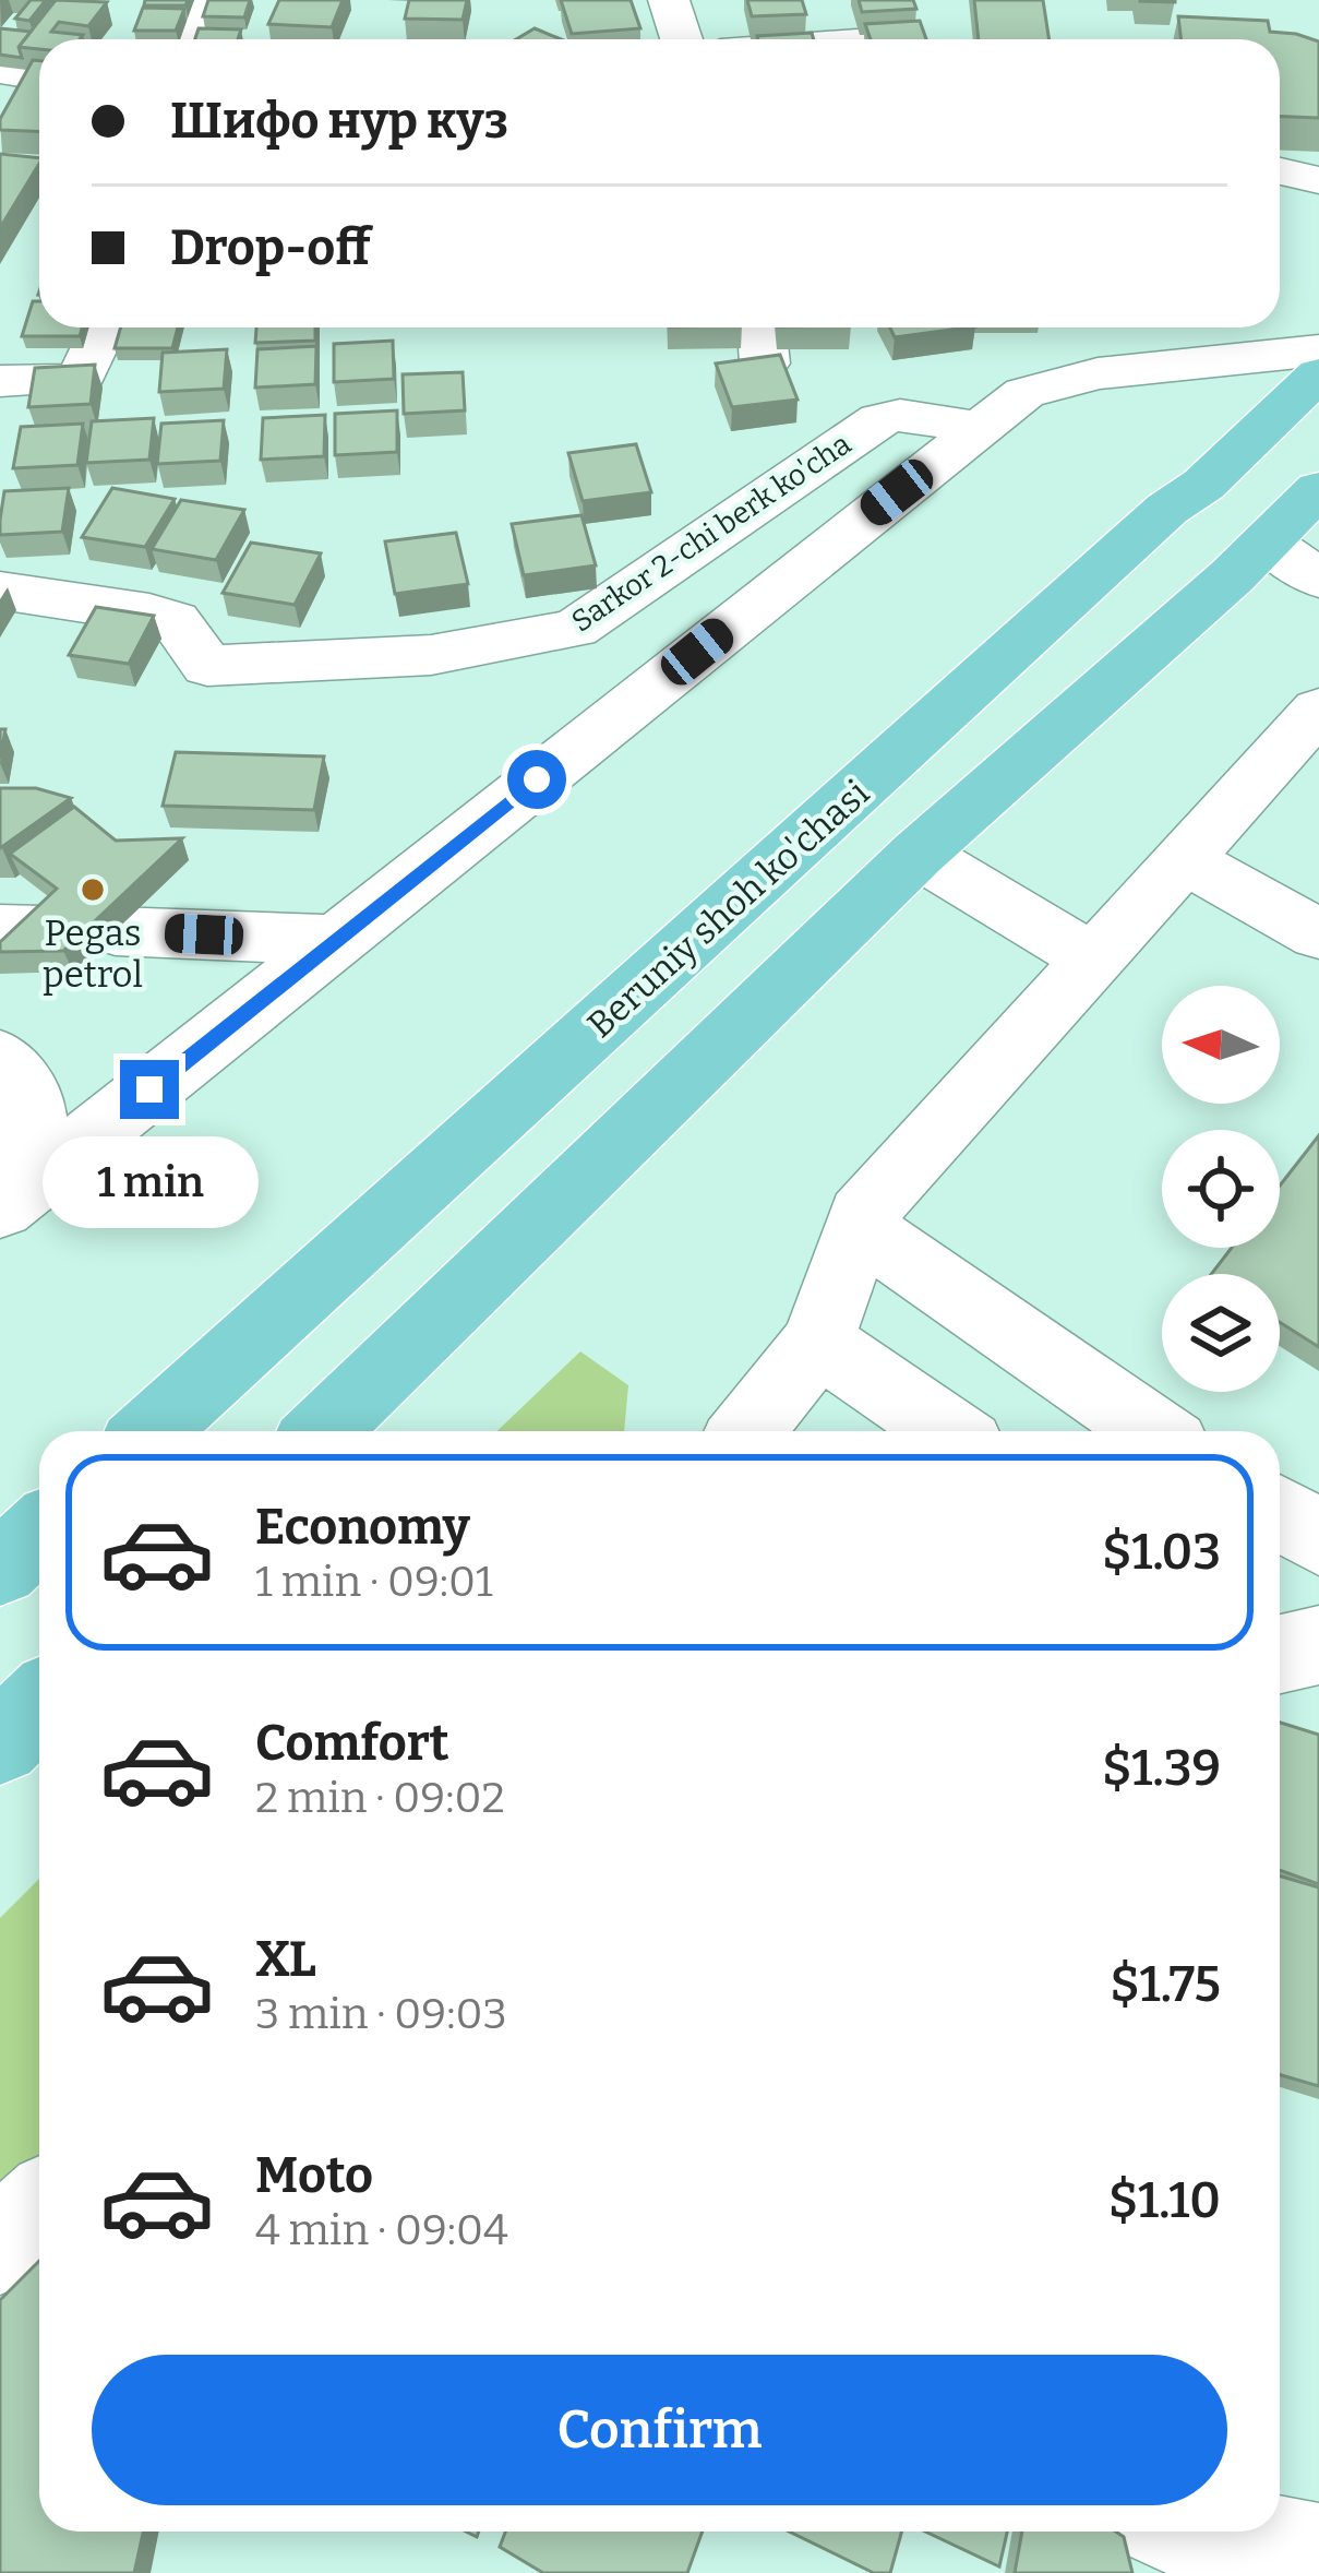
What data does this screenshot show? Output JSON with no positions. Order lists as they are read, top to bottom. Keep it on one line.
{"streets":{"main road":["Beruniy shoh ko'chasi"],"street":["Sarkor 2-chi berk ko'cha"]},"places":["Pegas petrol"],"north":"left","page":{"banner":["Шифо нур куз","Drop-off"],"bubble":"1 min","list":[{"name":"Economy","note":"1 min · 09:01","value":"$1.03"},{"name":"Comfort","note":"2 min · 09:02","value":"$1.39"},{"name":"XL","note":"3 min · 09:03","value":"$1.75"},{"name":"Moto","note":"4 min · 09:04","value":"$1.10"}],"buttons":"Confirm"}}
